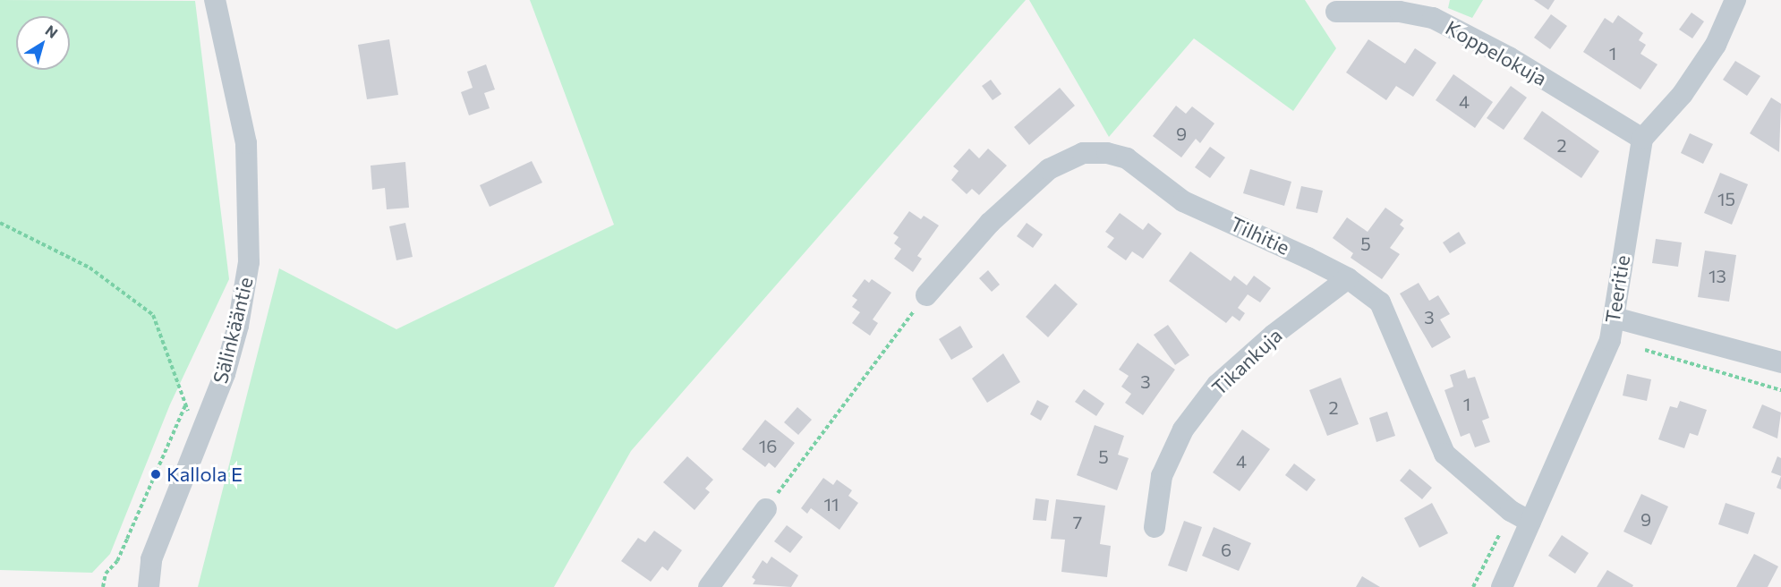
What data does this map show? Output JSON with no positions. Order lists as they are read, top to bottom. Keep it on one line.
{"streets":{"street":["Koppelokuja","Tilhitie","Teeritie","Sälinkääntie","Tikankuja"]},"crossings":[["Koppelokuja","Teeritie"],["Tilhitie","Teeritie"],["Tilhitie","Tikankuja"]],"places":["Kallola E"],"house_numbers":["1","4","9","2","15","5","13","3","3","1","2","16","5","4","11","9","7","6"],"north":"top right"}
